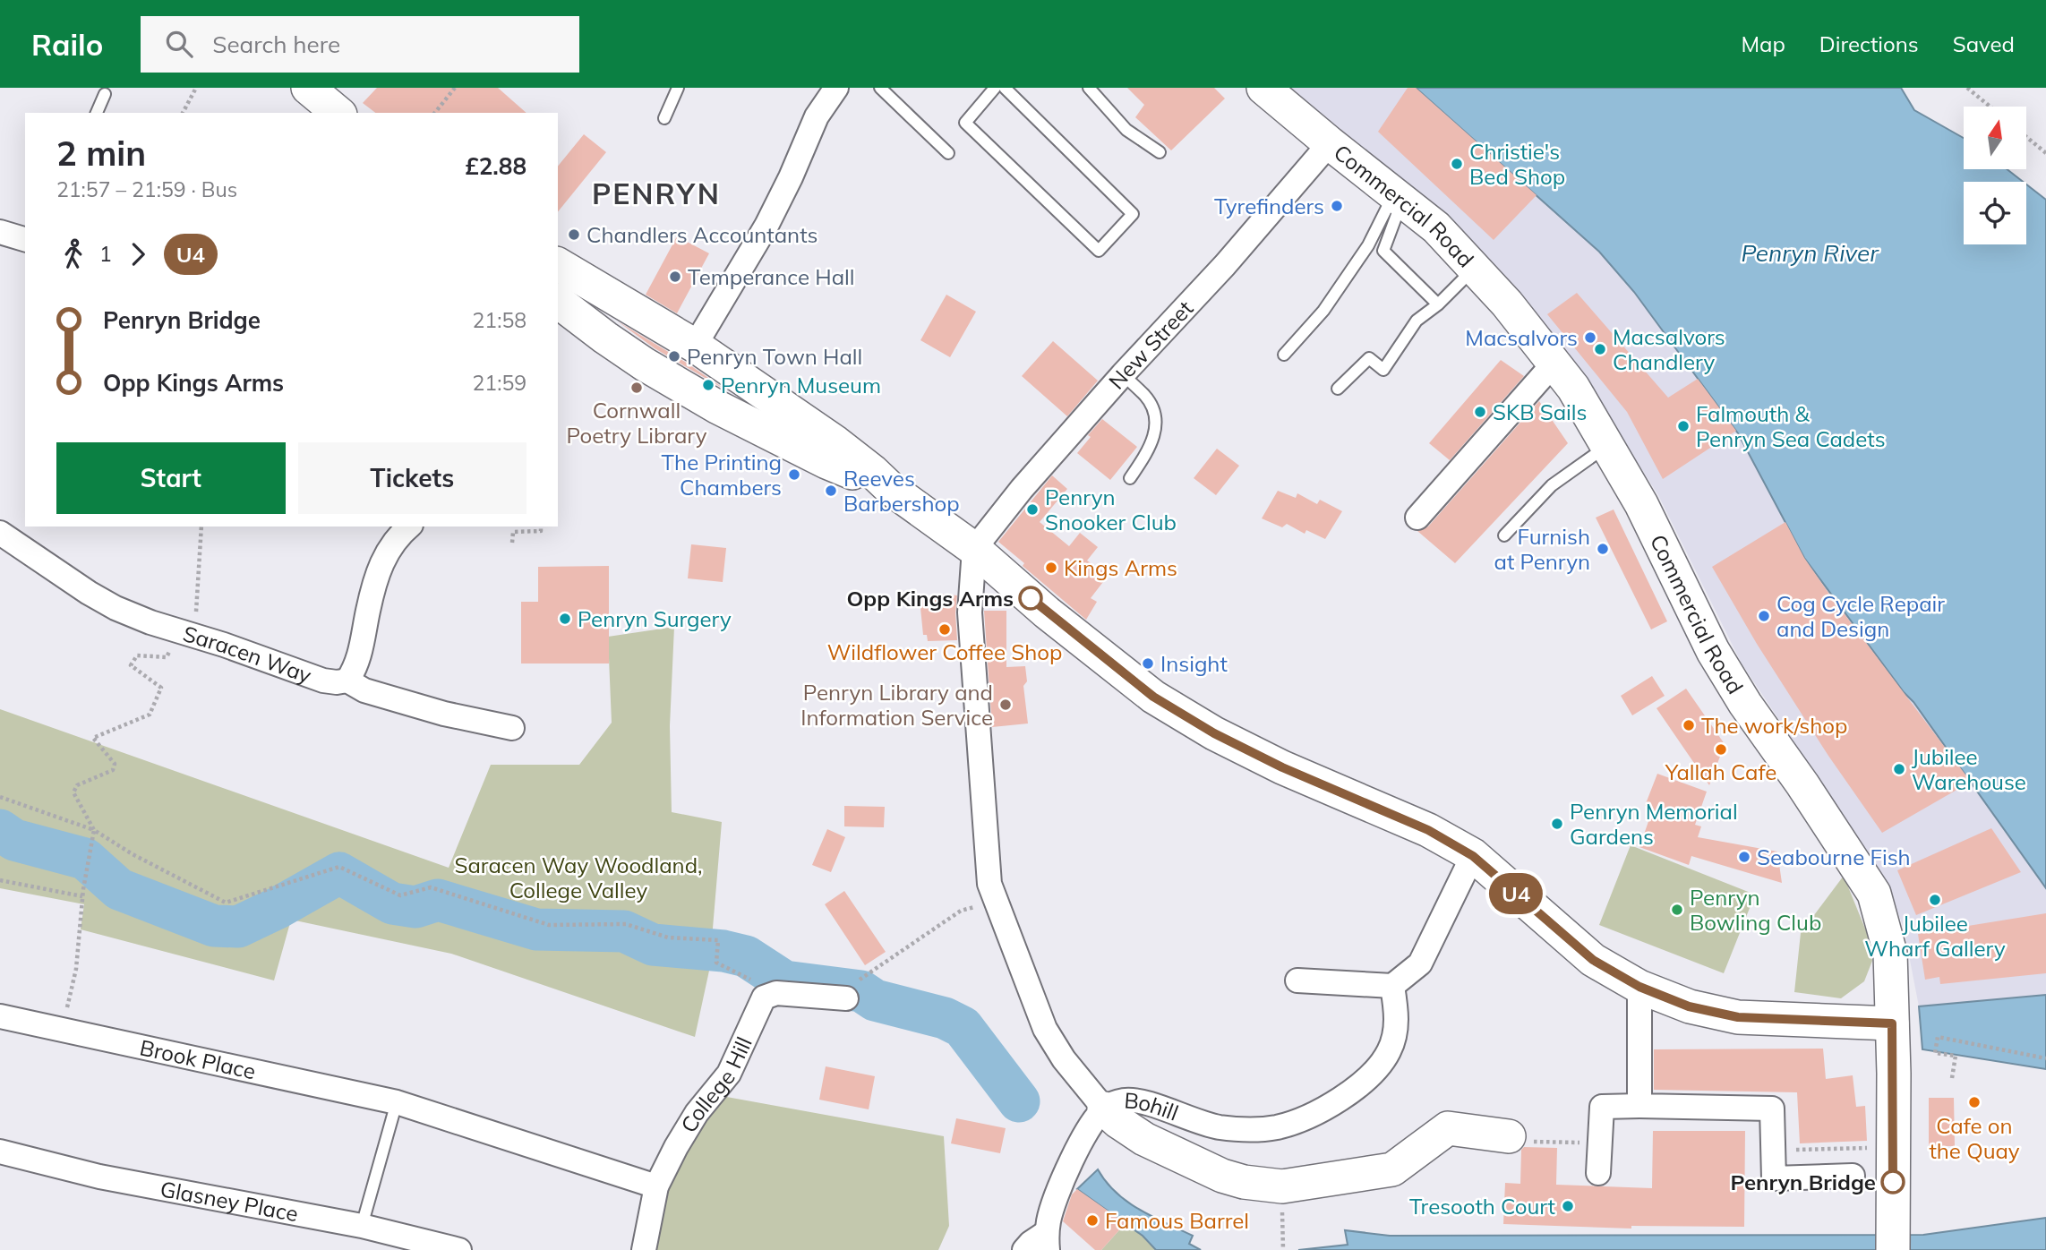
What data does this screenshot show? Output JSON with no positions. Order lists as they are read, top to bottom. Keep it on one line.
{"streets":{"street":["Commercial Road","New Street","Saracen Way","Brook Place","College Hill","Bohill","Glasney Place"]},"crossings":[["Commercial Road","New Street"],["Brook Place","College Hill"]],"districts":["PENRYN"],"water":["Penryn River"],"parks":["Saracen Way Woodland, College Valley"],"places":["Christie's Bed Shop","Tyrefinders","Chandlers Accountants","Temperance Hall","Macsalvors","Macsalvors Chandlery","Penryn Town Hall","Penryn Museum","Cornwall Poetry Library","SKB Sails","Falmouth & Penryn Sea Cadets","The Printing Chambers","Reeves Barbershop","Penryn Snooker Club","Furnish at Penryn","Kings Arms","Opp Kings Arms","Cog Cycle Repair and Design","Penryn Surgery","Wildflower Coffee Shop","Insight","Penryn Library and Information Service","The work/shop","Yallah Cafe","Jubilee Warehouse","Penryn Memorial Gardens","Seabourne Fish","Jubilee Wharf Gallery","Penryn Bowling Club","Cafe on the Quay","Penryn Bridge","Tresooth Court","Famous Barrel"],"lines":["bus line U4"],"north":"top","page":{"header":"Railo","search":"Search here","nav":["Map","Directions","Saved"],"on_map":"U4","heading":["2 min","21:57 – 21:59 · Bus","£2.88"],"legs":["1","U4"],"list":[{"name":"Penryn Bridge","value":"21:58"},{"name":"Opp Kings Arms","value":"21:59"}],"buttons":["Start","Tickets"]}}
